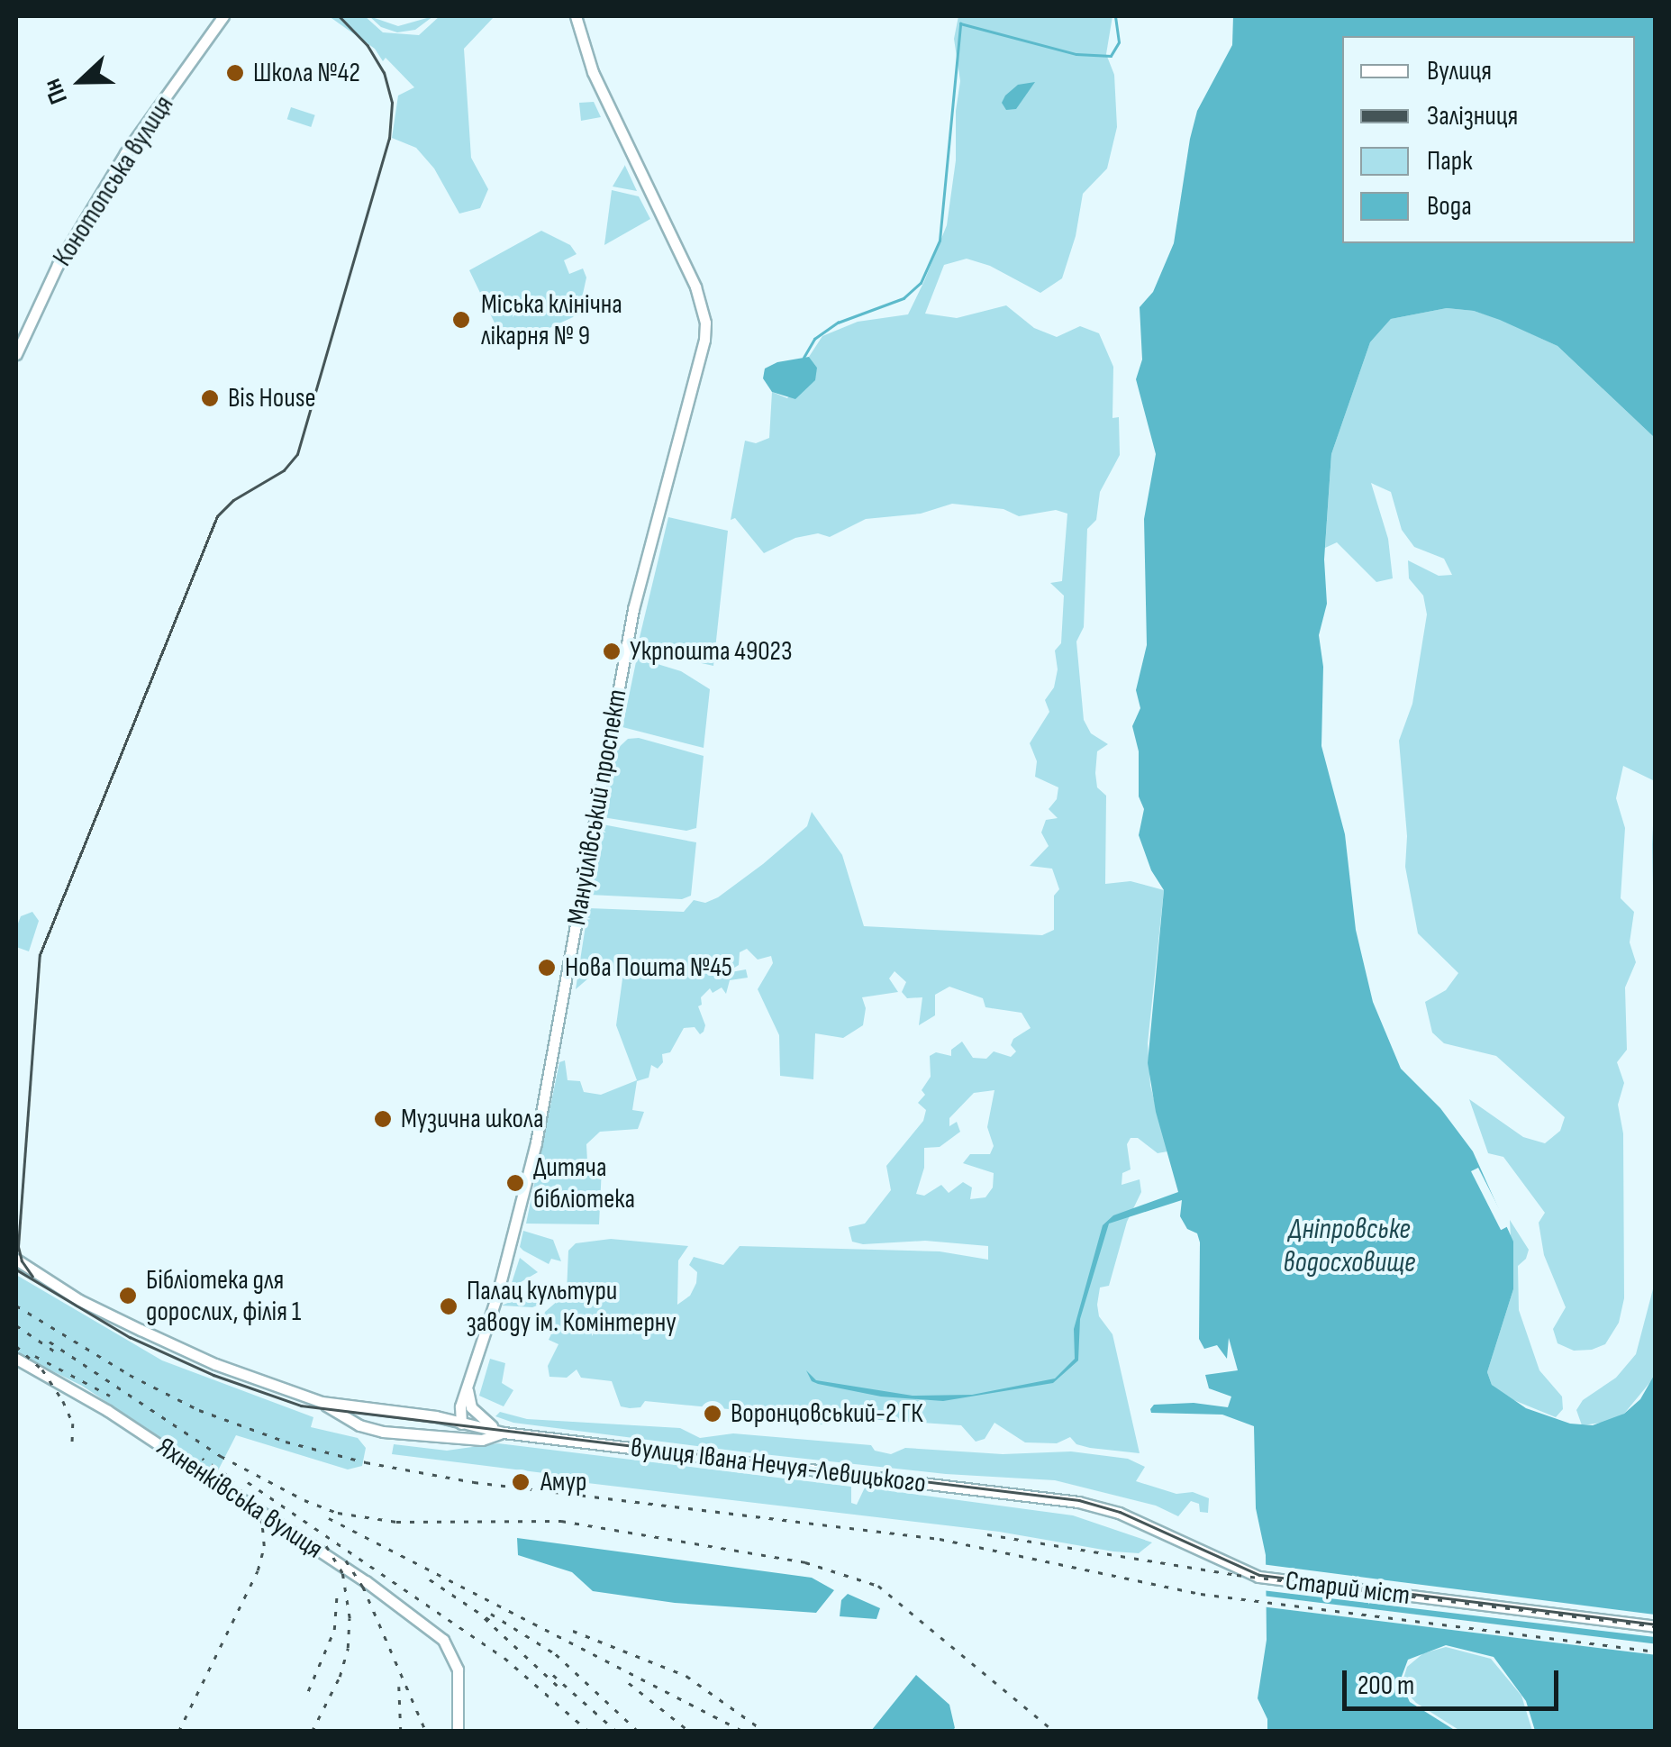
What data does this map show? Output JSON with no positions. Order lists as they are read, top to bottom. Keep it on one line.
{"streets":{"main road":["Конотопська вулиця","Мануйлівський проспект","вулиця Івана Нечуя-Левицького","Яхненківська вулиця","Старий міст"]},"crossings":[["вулиця Івана Нечуя-Левицького","Старий міст"]],"water":["Дніпровське водосховище"],"places":["Школа №42","Міська клінічна лікарня № 9","Bis House","Укрпошта 49023","Нова Пошта №45","Музична школа","Дитяча бібліотека","Бiблiотека для дорослих, фiлiя 1","Палац культури заводу ім. Комінтерну","Воронцовський-2 ГК","Амур"],"legend":["Вулиця","Залізниця","Парк","Вода"],"scale_bar":"200 m","north":"left"}
